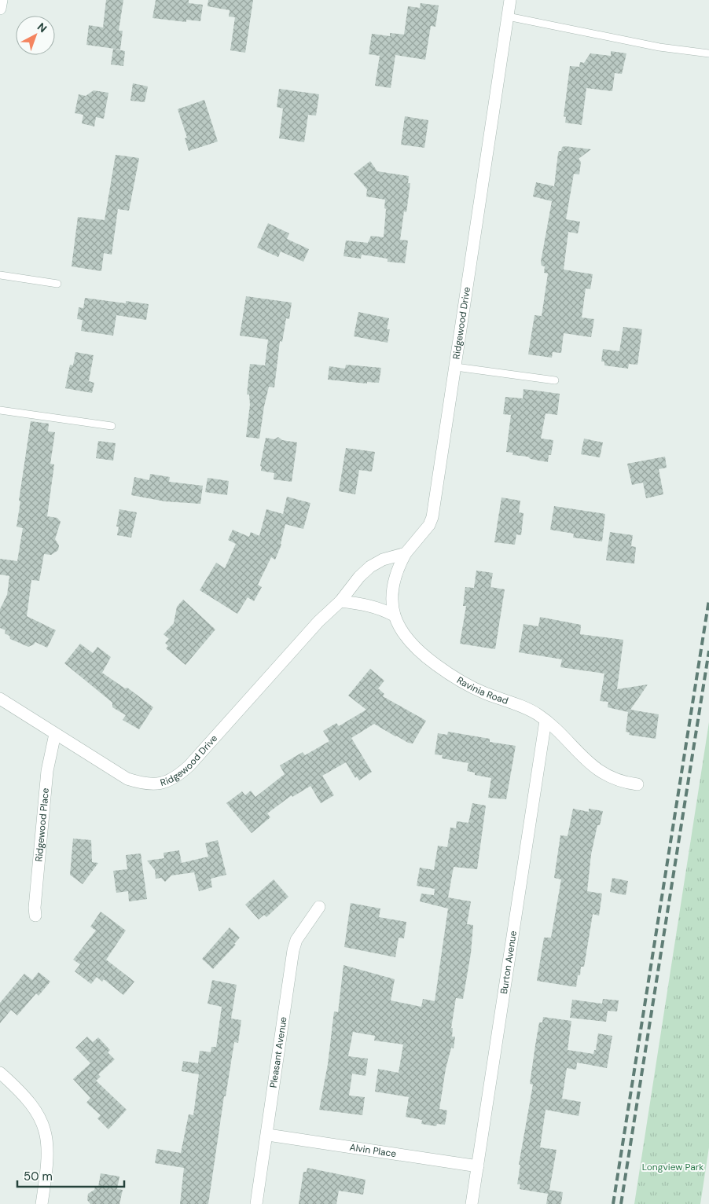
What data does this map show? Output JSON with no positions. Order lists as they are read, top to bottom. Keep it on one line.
{"streets":{"street":["Ridgewood Drive","Ravinia Road","Ridgewood Place","Burton Avenue","Pleasant Avenue","Alvin Place"]},"crossings":[["Ridgewood Drive","Ravinia Road"],["Ridgewood Drive","Ridgewood Place"],["Ravinia Road","Burton Avenue"],["Burton Avenue","Alvin Place"],["Pleasant Avenue","Alvin Place"]],"parks":["Longview Park"],"scale_bar":"50 m","north":"top right"}
